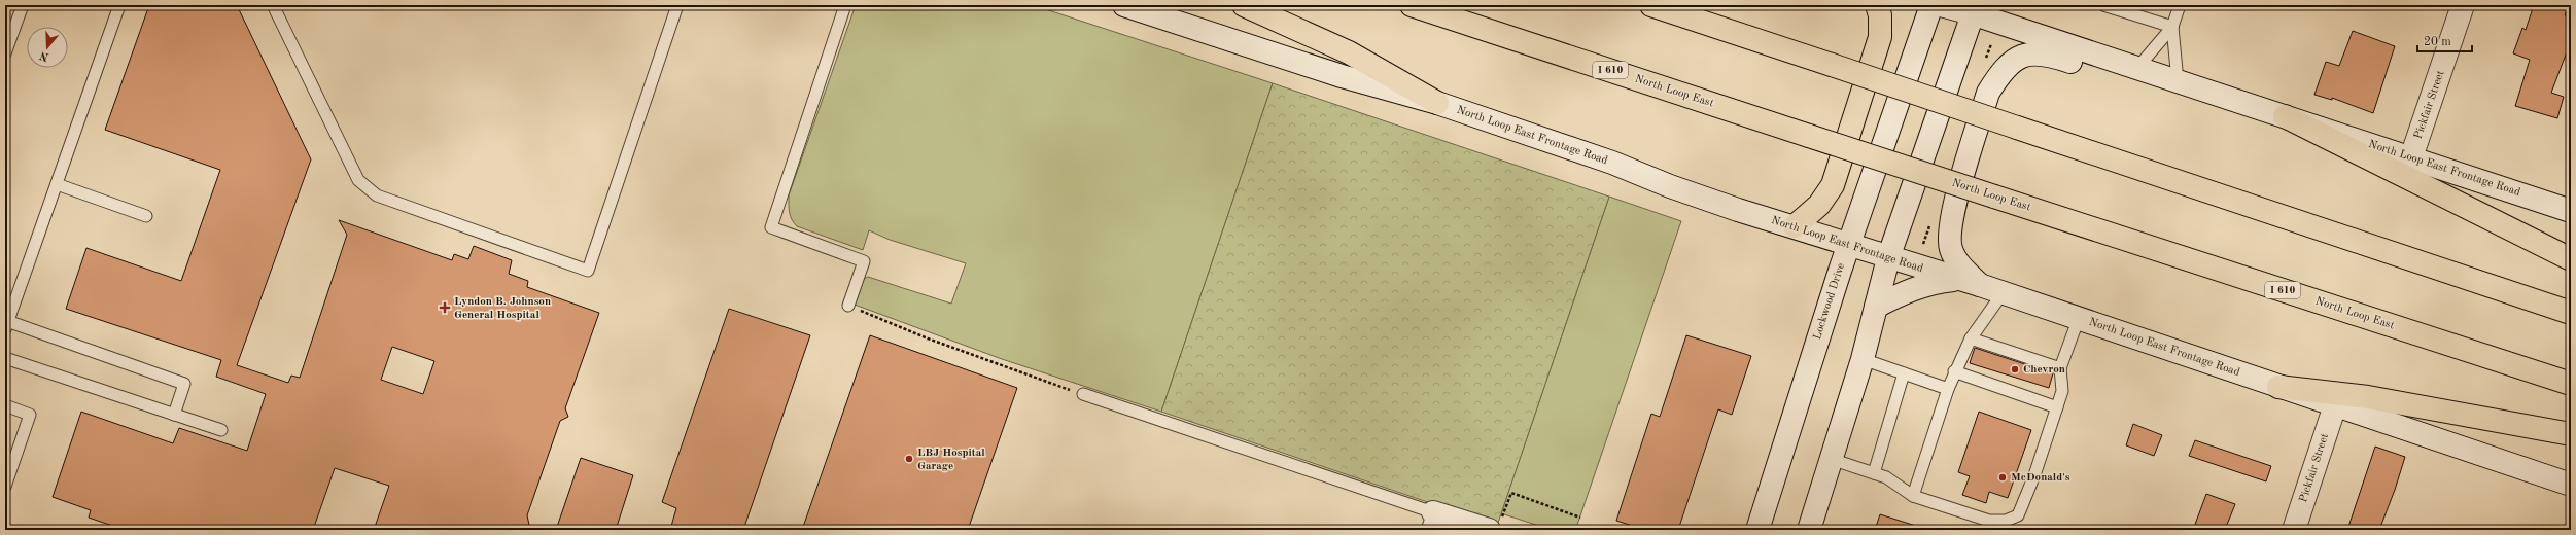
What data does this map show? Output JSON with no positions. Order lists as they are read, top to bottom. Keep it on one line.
{"streets":{"highway":["I 610","North Loop East"],"main road":["Pickfair Street","North Loop East Frontage Road","Lockwood Drive"]},"crossings":[["Pickfair Street","North Loop East Frontage Road"],["North Loop East Frontage Road","Lockwood Drive"]],"places":{"health":["Lyndon B. Johnson General Hospital"],"other":["Chevron","LBJ Hospital Garage","McDonald's"]},"scale_bar":"20 m","north":"bottom"}
